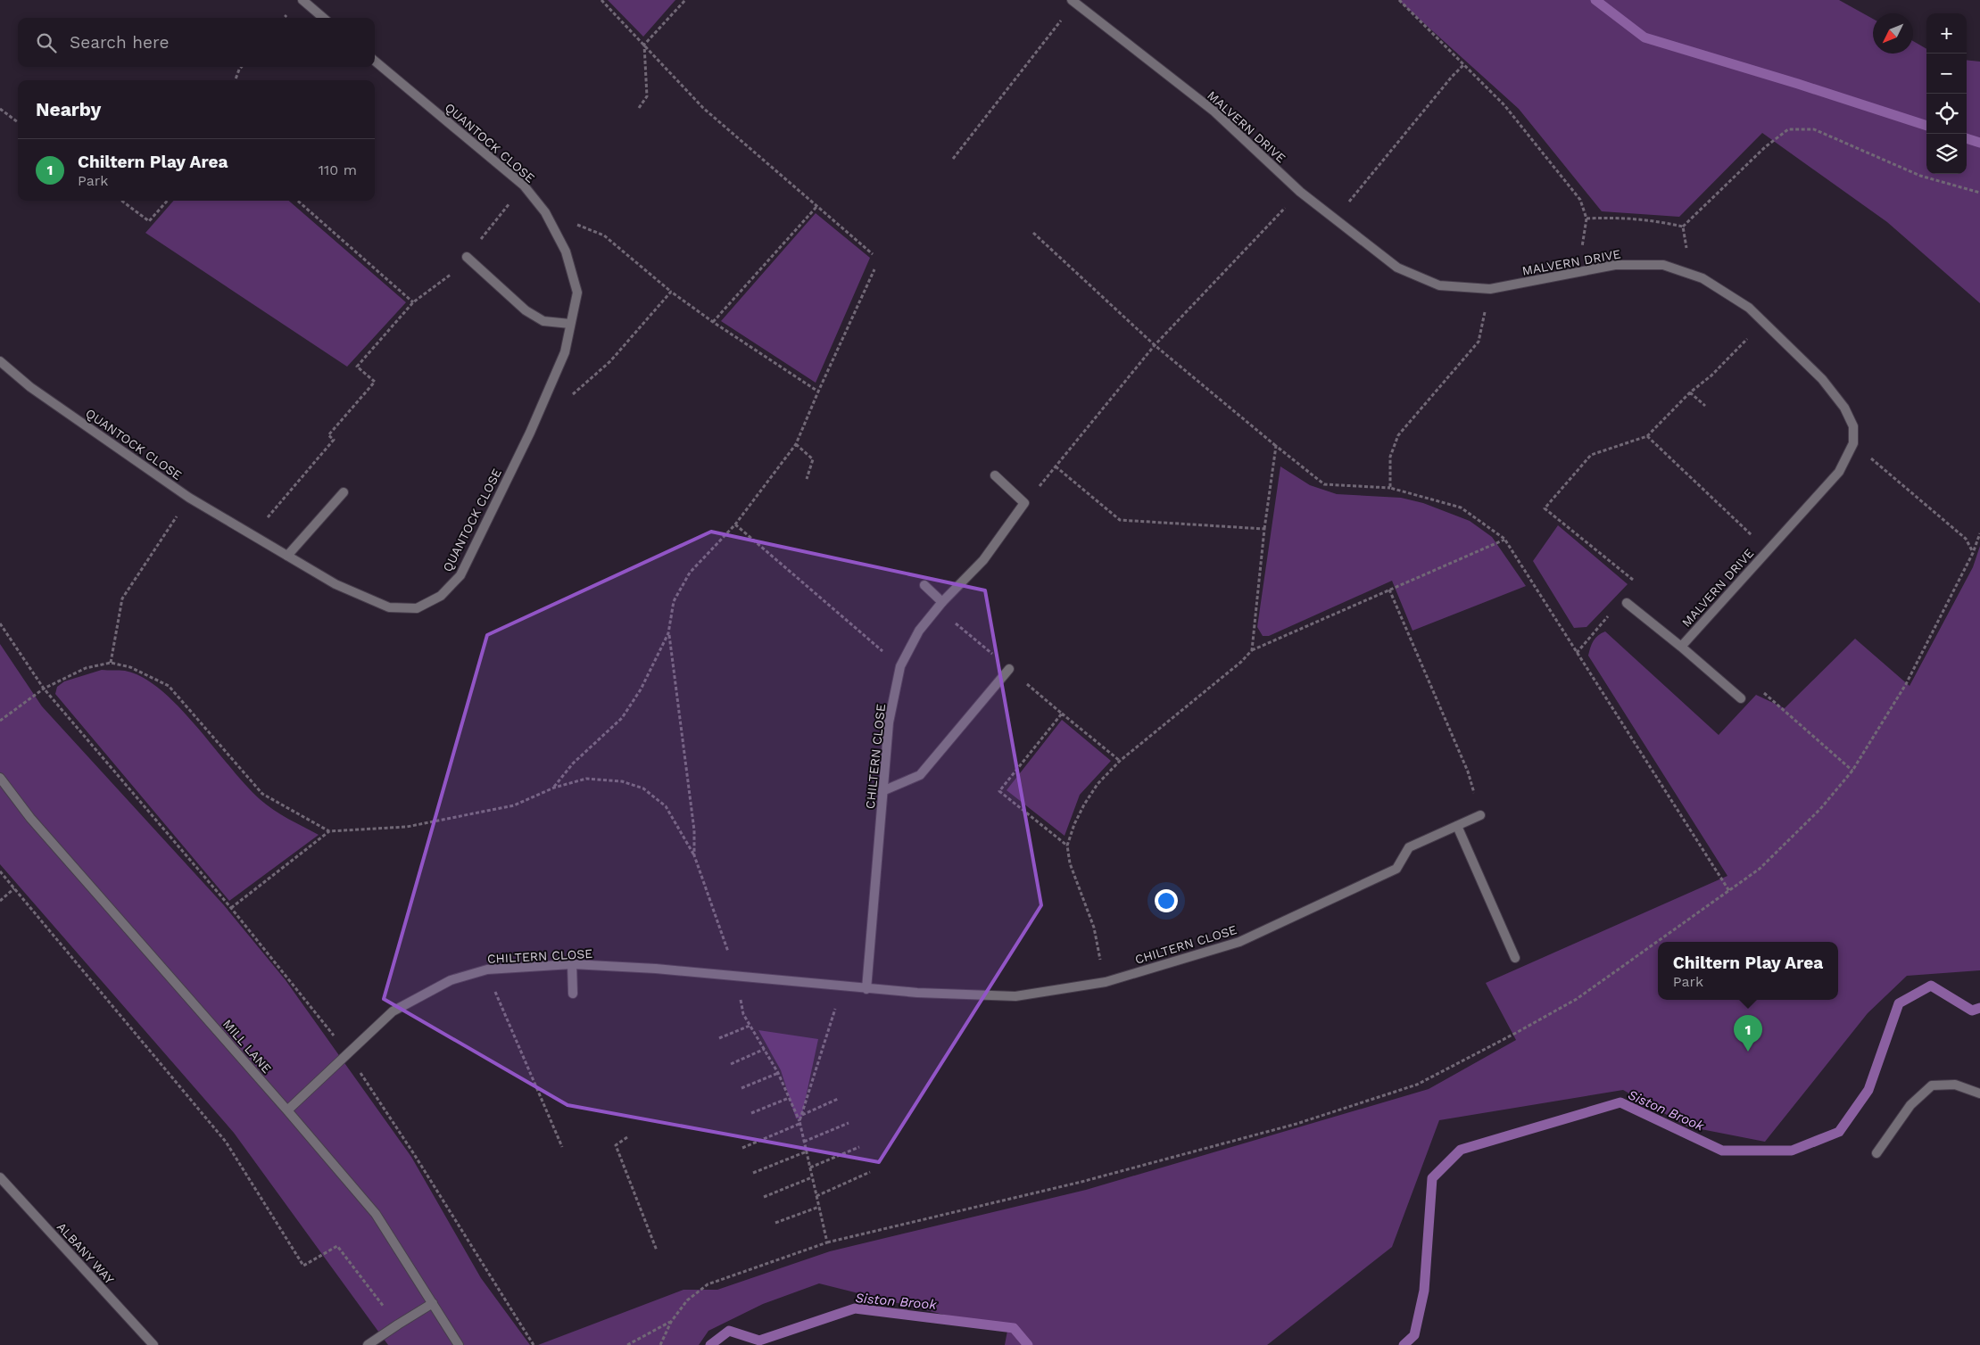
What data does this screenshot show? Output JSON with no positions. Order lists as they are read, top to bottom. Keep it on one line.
{"streets":{"street":["MALVERN DRIVE","QUANTOCK CLOSE","CHILTERN CLOSE","MILL LANE","ALBANY WAY"]},"crossings":[["CHILTERN CLOSE","MILL LANE"]],"water":["Siston Brook"],"north":"bottom left","page":{"map_buttons":["+","−"],"search":"Search here","heading":"Nearby","list":[{"mark":"1","name":"Chiltern Play Area","note":"Park","value":"110 m"}],"popup":["Chiltern Play Area","Park"],"pins":"1"}}
